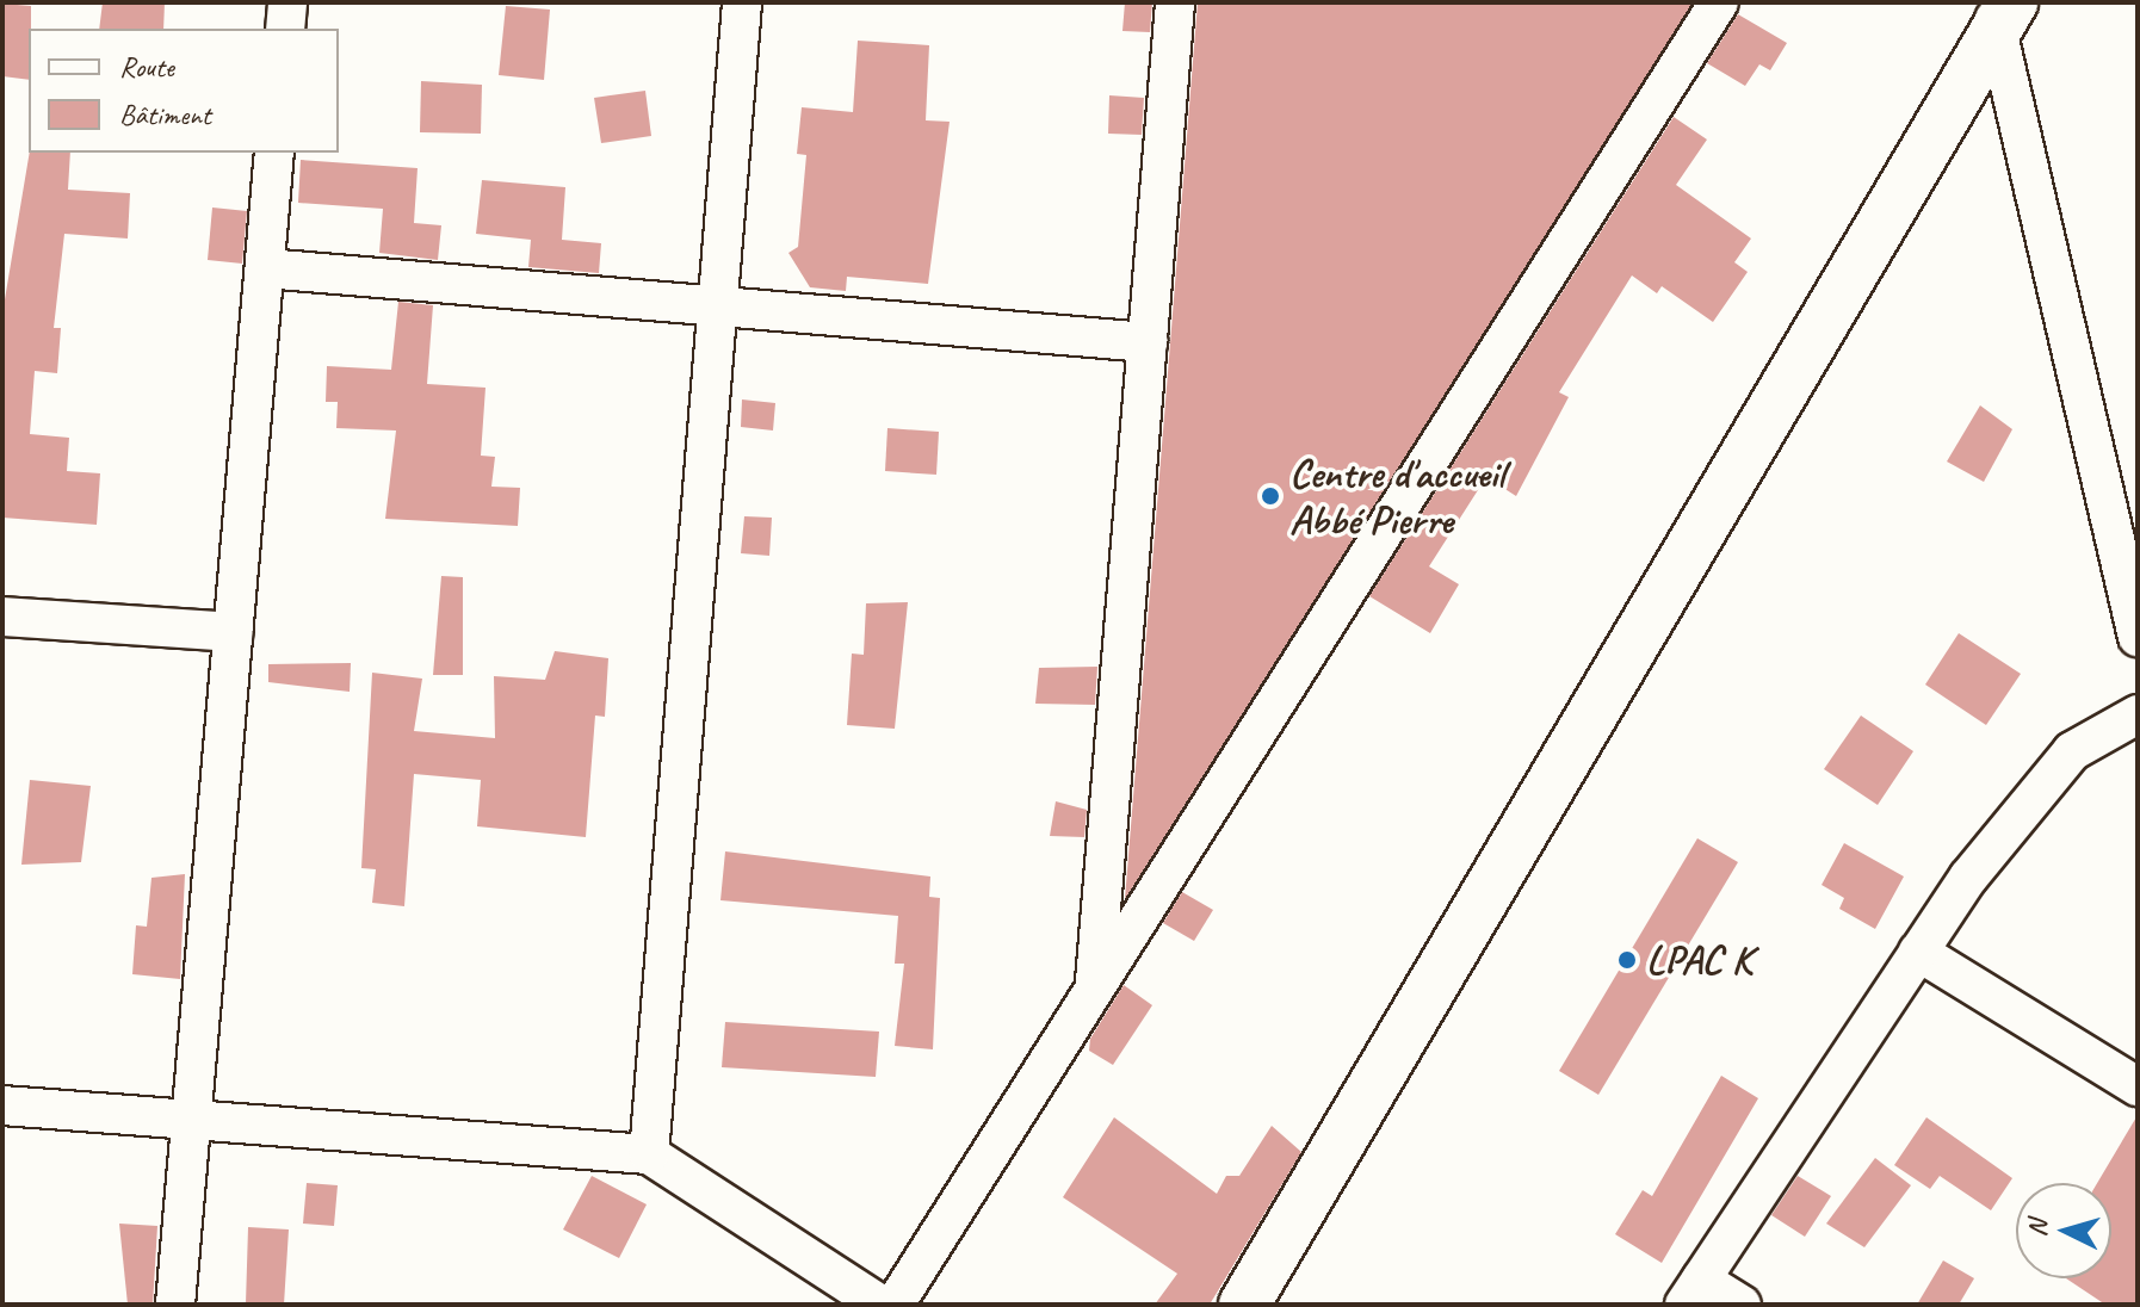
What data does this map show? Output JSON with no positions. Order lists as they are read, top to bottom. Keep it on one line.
{"places":["Centre d'accueil Abbé Pierre","LPAC K"],"legend":["Route","Bâtiment"],"north":"left"}
